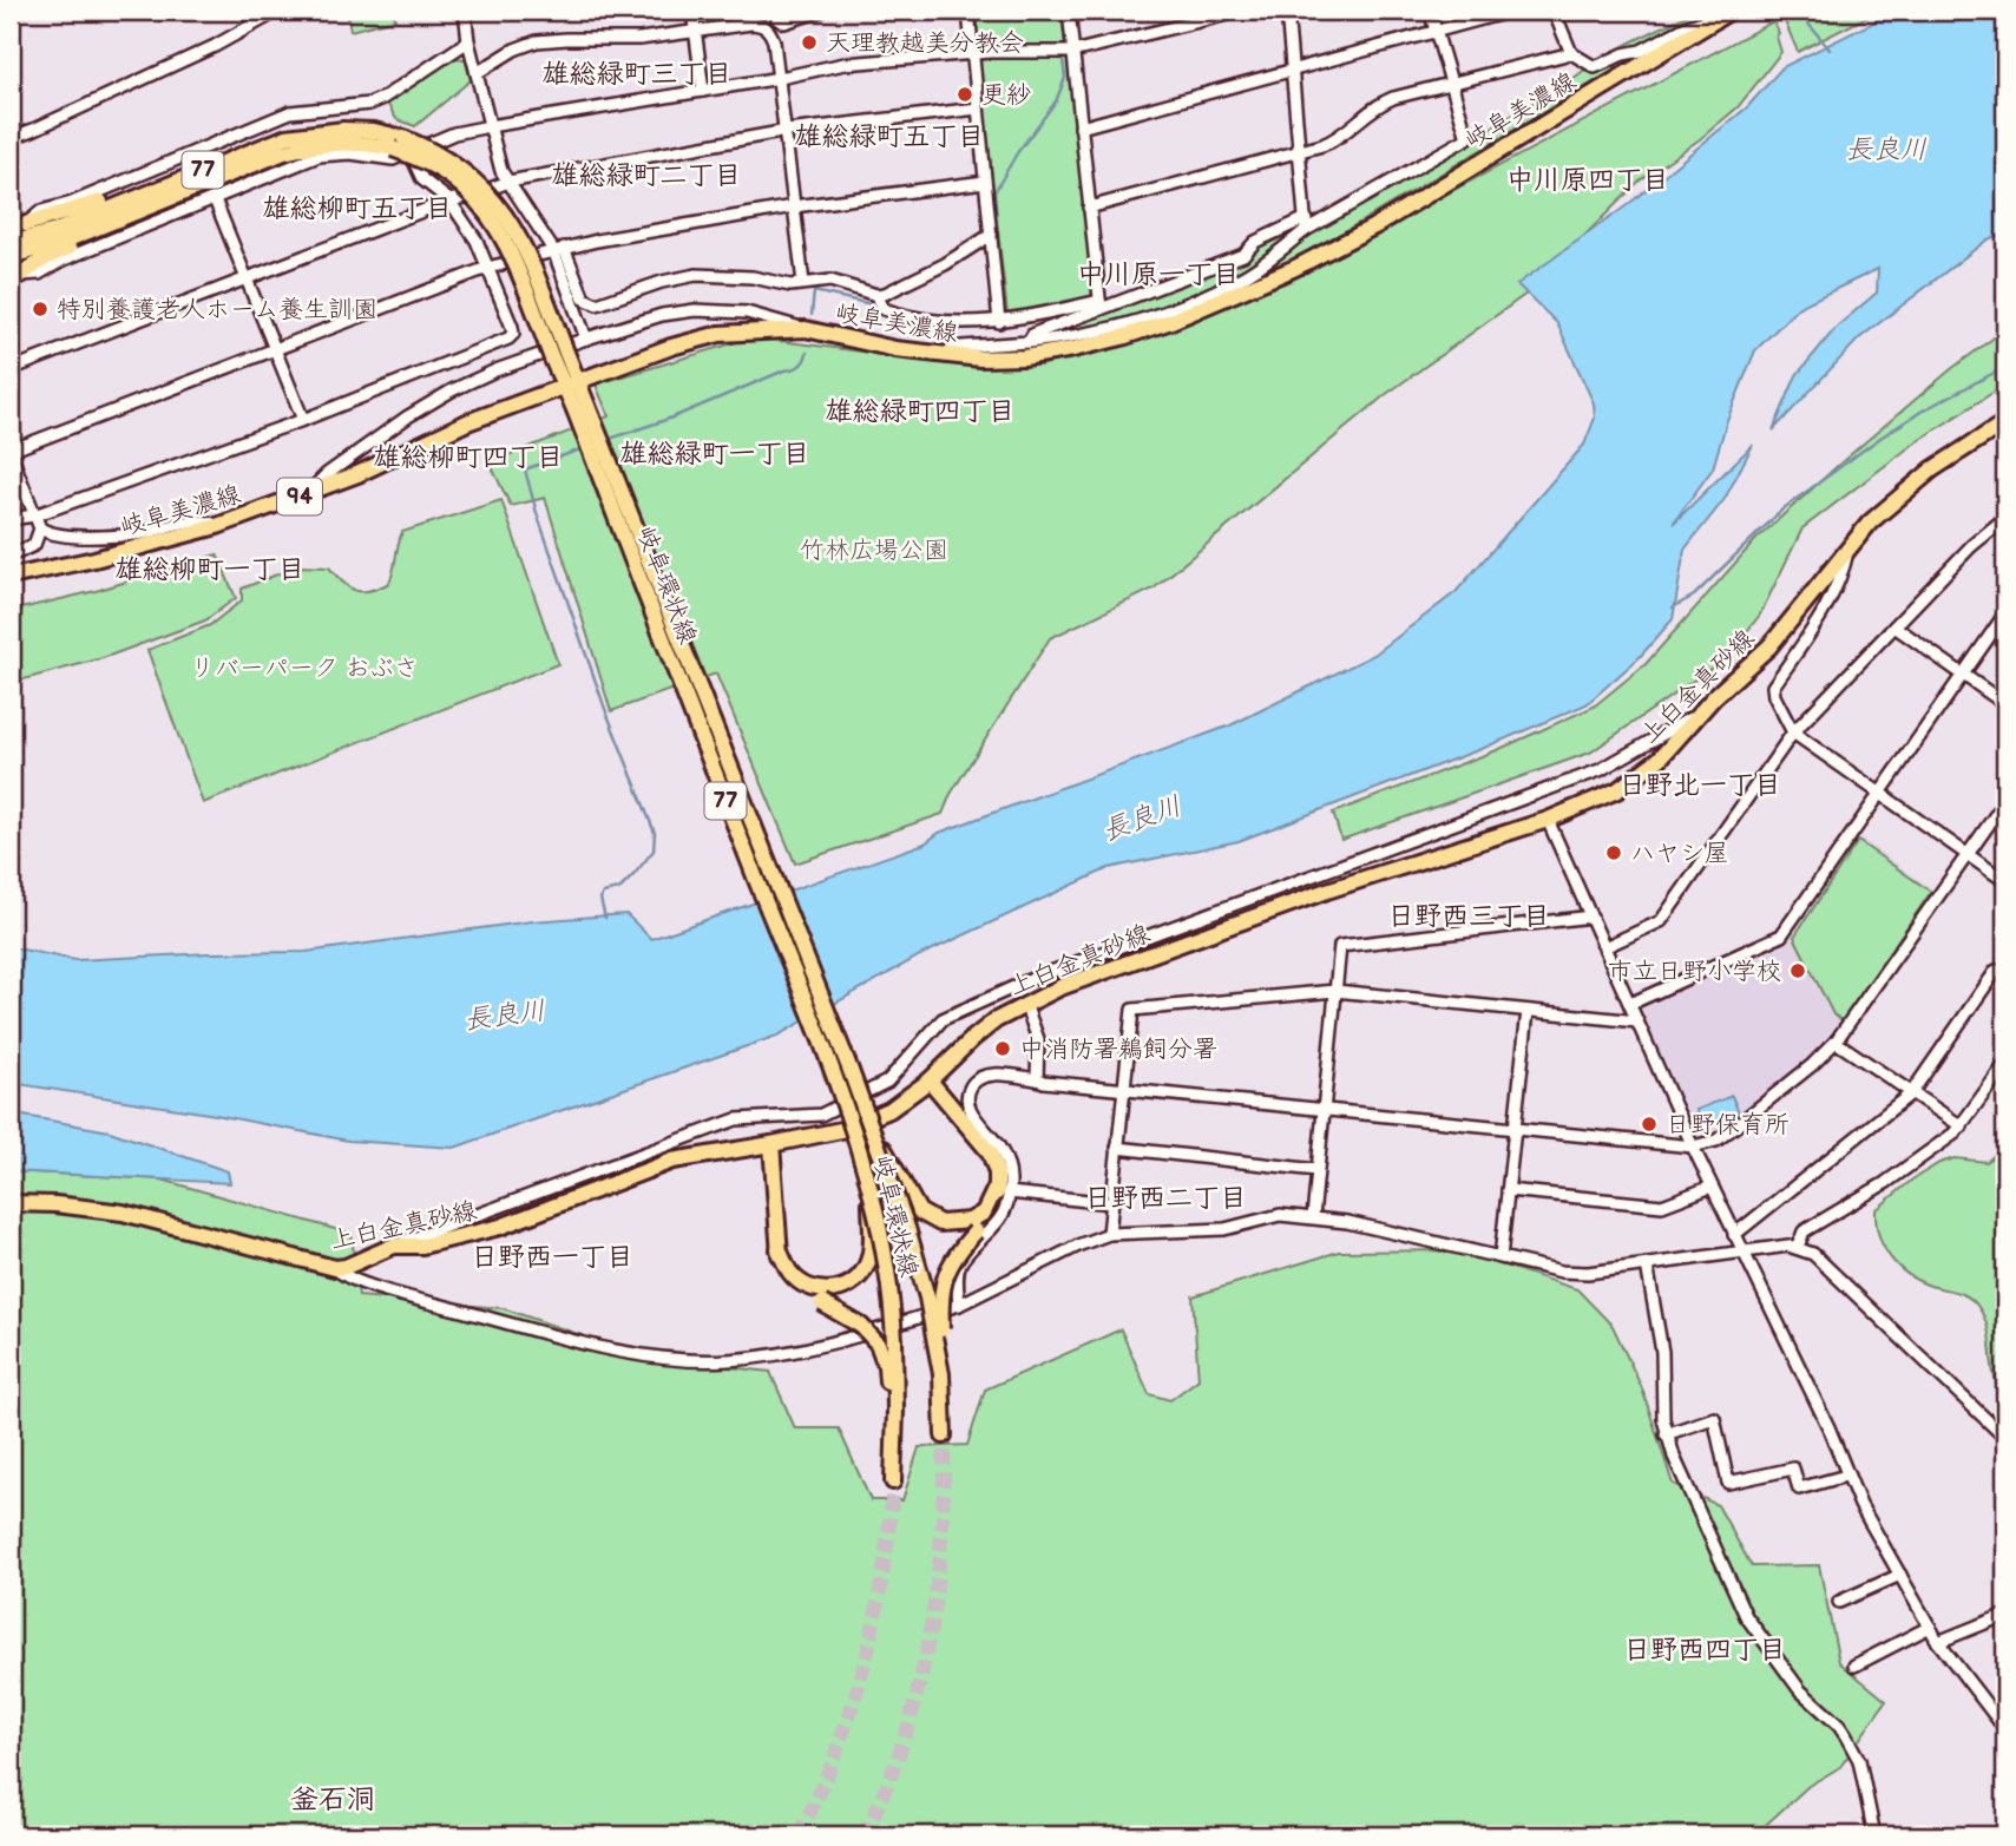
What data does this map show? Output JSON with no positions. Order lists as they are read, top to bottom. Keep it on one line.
{"streets":{"main road":["岐阜美濃線","77","94","岐阜環状線","上白金真砂線"]},"crossings":[["岐阜美濃線","岐阜環状線"],["77","岐阜環状線"],["77","上白金真砂線"]],"districts":["雄総緑町三丁目","雄総緑町五丁目","雄総緑町二丁目","中川原四丁目","雄総柳町五丁目","中川原一丁目","雄総緑町四丁目","雄総緑町一丁目","雄総柳町四丁目","雄総柳町一丁目","日野北一丁目","日野西三丁目","日野西二丁目","日野西一丁目","日野西四丁目","釜石洞"],"water":["長良川"],"parks":["竹林広場公園","リバーパーク おぶさ"],"places":["天理教越美分教会","更紗","特別養護老人ホーム養生訓園","ハヤシ屋","市立日野小学校","中消防署鵜飼分署","日野保育所"]}
